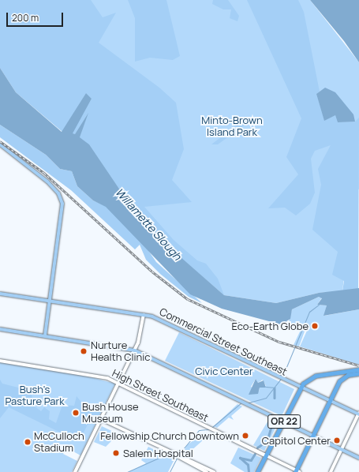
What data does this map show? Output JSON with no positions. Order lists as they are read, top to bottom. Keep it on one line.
{"streets":{"highway":["OR 22"],"main road":["Commercial Street Southeast"],"street":["High Street Southeast"]},"crossings":[["Commercial Street Southeast","OR 22"],["High Street Southeast","OR 22"]],"water":["Willamette Slough"],"parks":["Minto-Brown Island Park","Civic Center","Bush's Pasture Park"],"places":["Eco-Earth Globe","Nurture Health Clinic","Bush House Museum","Fellowship Church Downtown","Capitol Center","McCulloch Stadium","Salem Hospital"],"scale_bar":"200 m"}
